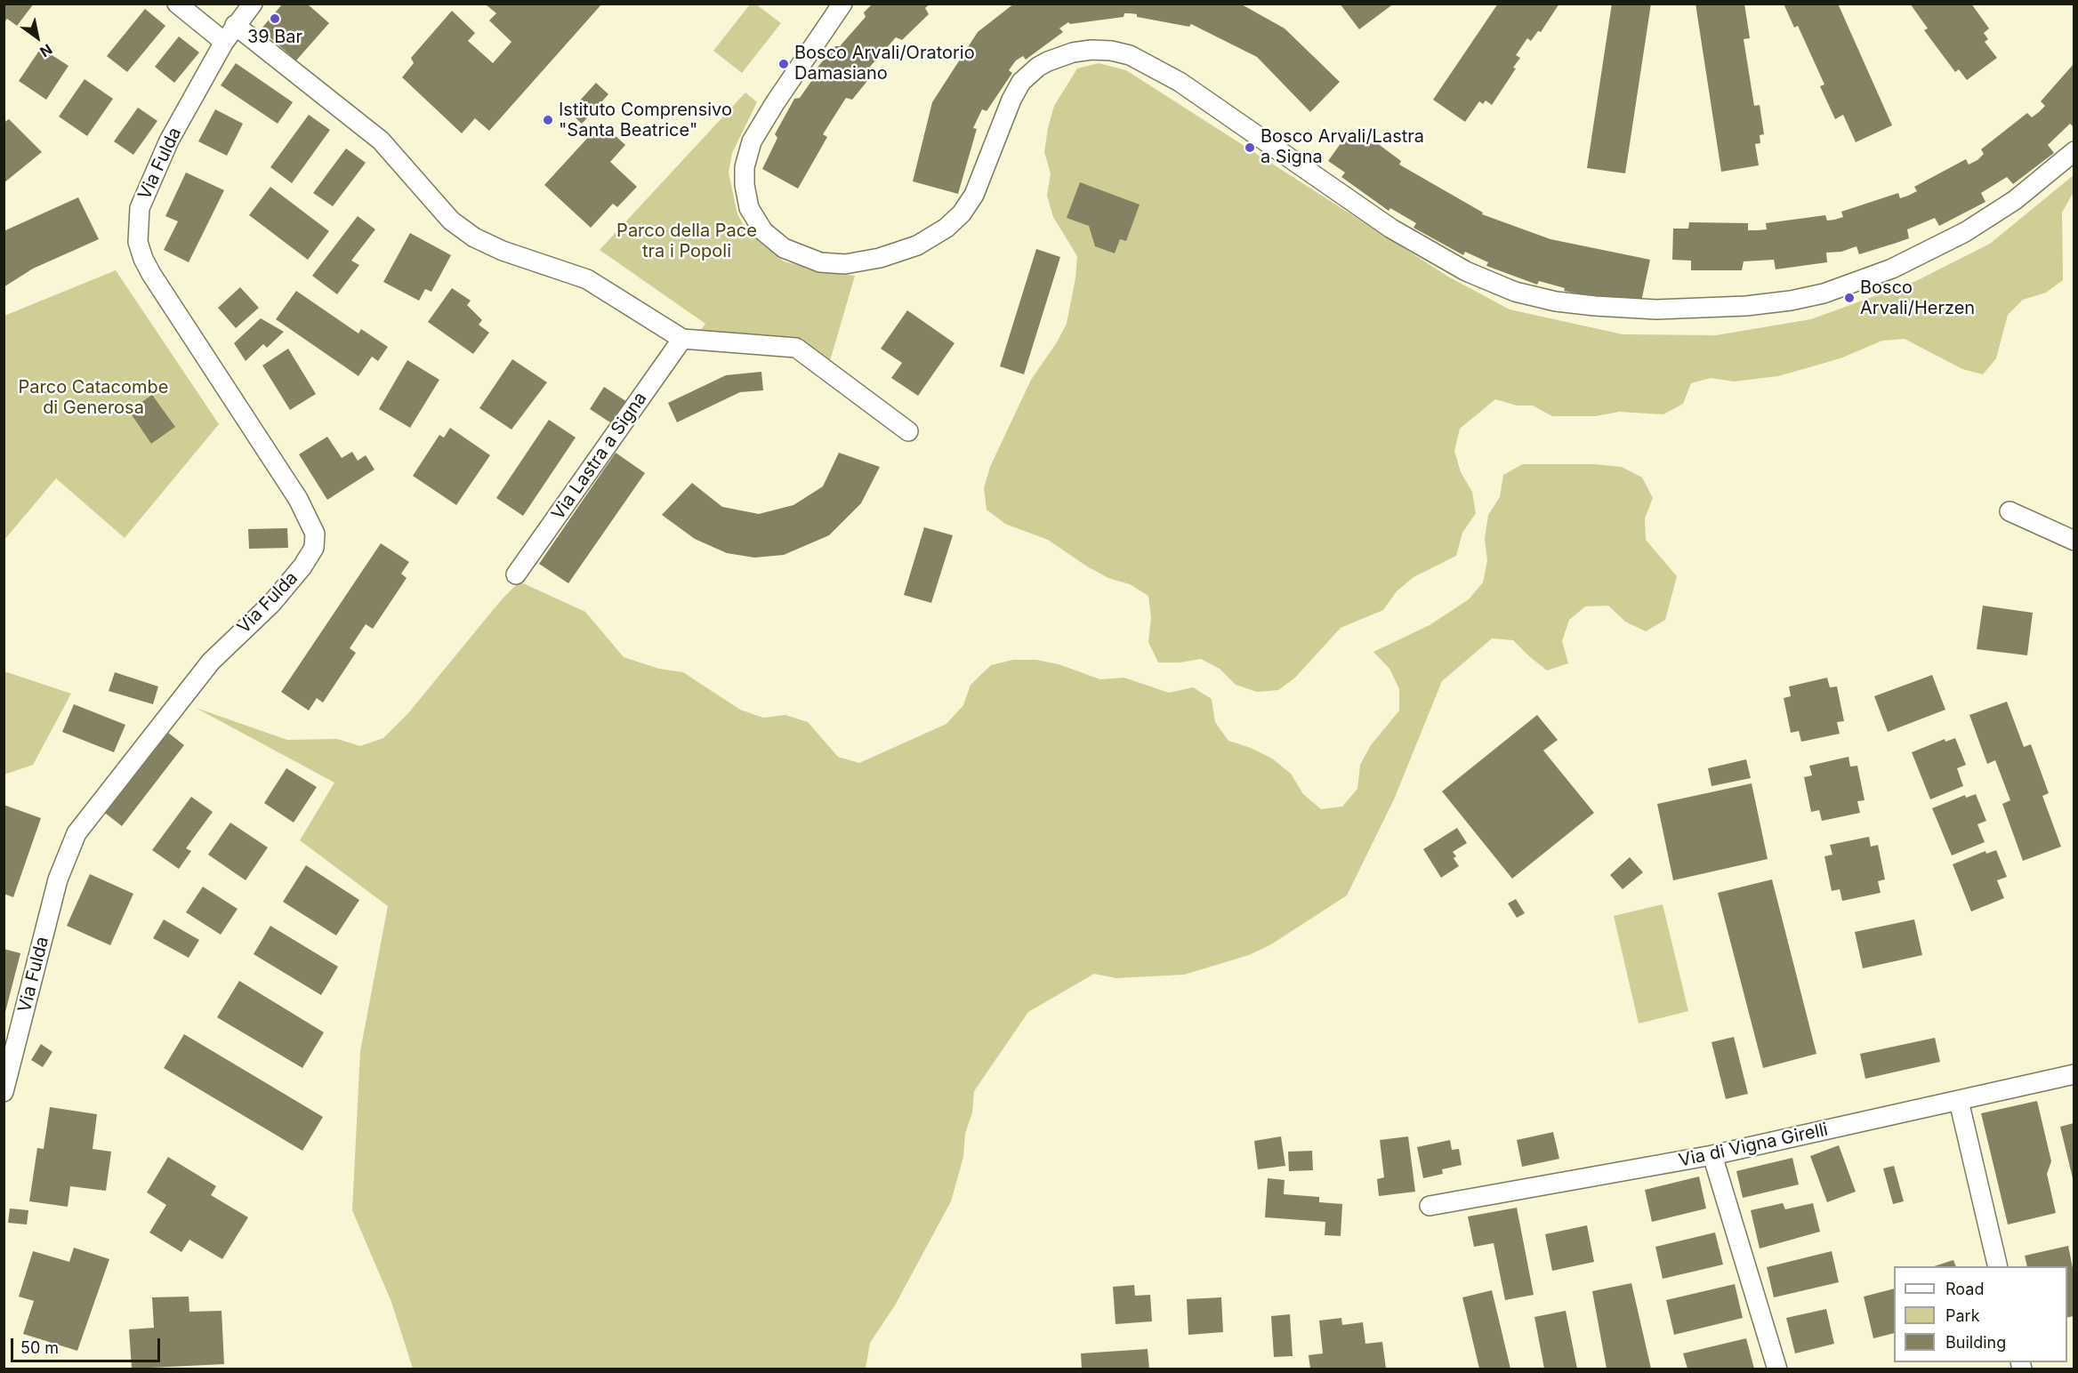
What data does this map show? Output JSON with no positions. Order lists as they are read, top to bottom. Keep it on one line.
{"streets":{"street":["Via Fulda","Via Lastra a Signa","Via di Vigna Girelli"]},"parks":["Parco della Pace tra i Popoli","Parco Catacombe di Generosa"],"places":["39 Bar","Bosco Arvali/Oratorio Damasiano","Istituto Comprensivo \"Santa Beatrice\"","Bosco Arvali/Lastra a Signa","Bosco Arvali/Herzen"],"legend":["Road","Park","Building"],"scale_bar":"50 m","north":"bottom right"}
